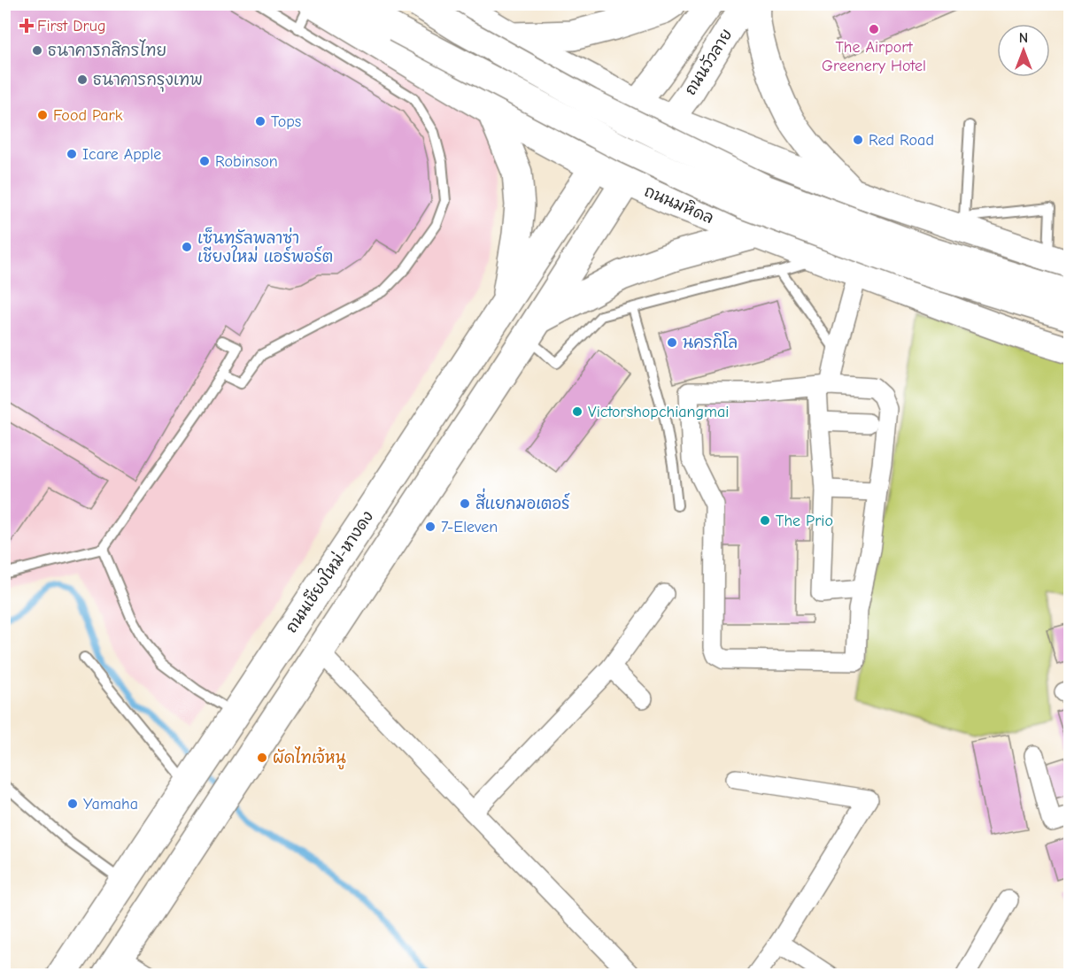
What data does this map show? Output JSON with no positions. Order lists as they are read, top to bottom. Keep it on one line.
{"streets":{"main road":["ถนนวัวลาย","ถนนมหิดล","ถนนเชียงใหม่-หางดง"]},"crossings":[["ถนนวัวลาย","ถนนเชียงใหม่-หางดง"],["ถนนมหิดล","ถนนเชียงใหม่-หางดง"]],"places":{"health":["First Drug"],"other":["The Airport Greenery Hotel","ธนาคารกสิกรไทย","ธนาคารกรุงเทพ","Food Park","Tops","Red Road","Icare Apple","Robinson","เซ็นทรัลพลาซ่า เชียงใหม่ แอร์พอร์ต","นครกิโล","Victorshopchiangmai","สี่แยกมอเตอร์","The Prio","7-Eleven","ผัดไทเจ้หนู","Yamaha"]},"north":"top"}
